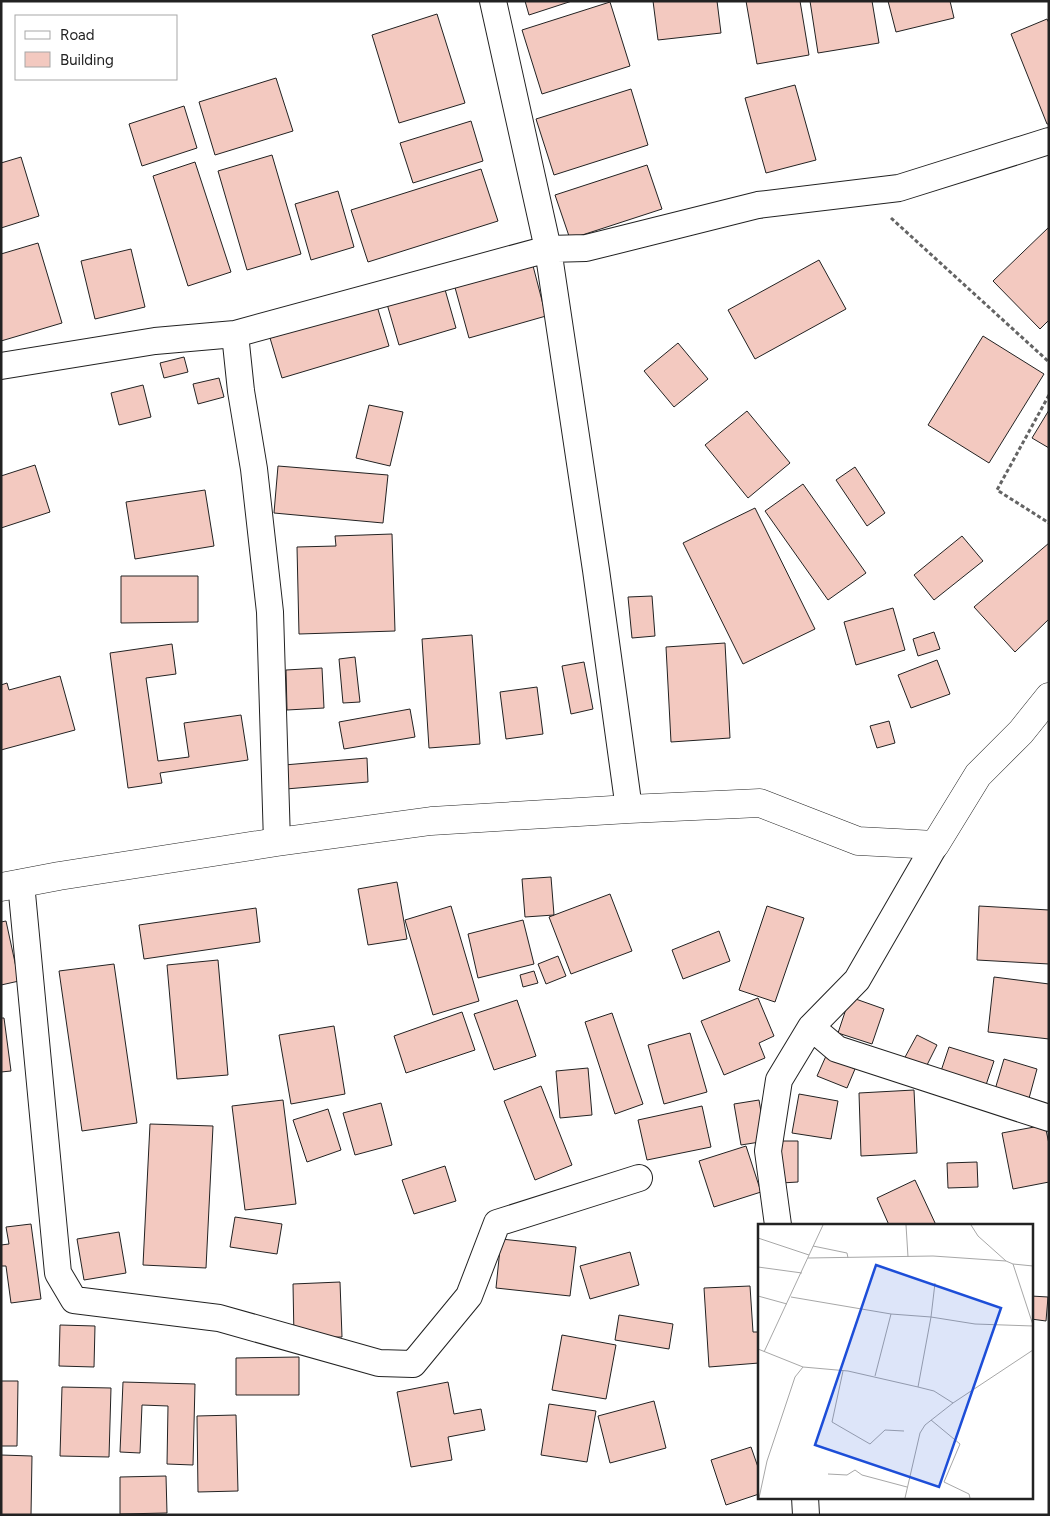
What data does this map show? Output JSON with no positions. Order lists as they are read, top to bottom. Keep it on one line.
{"legend":["Road","Building"]}
